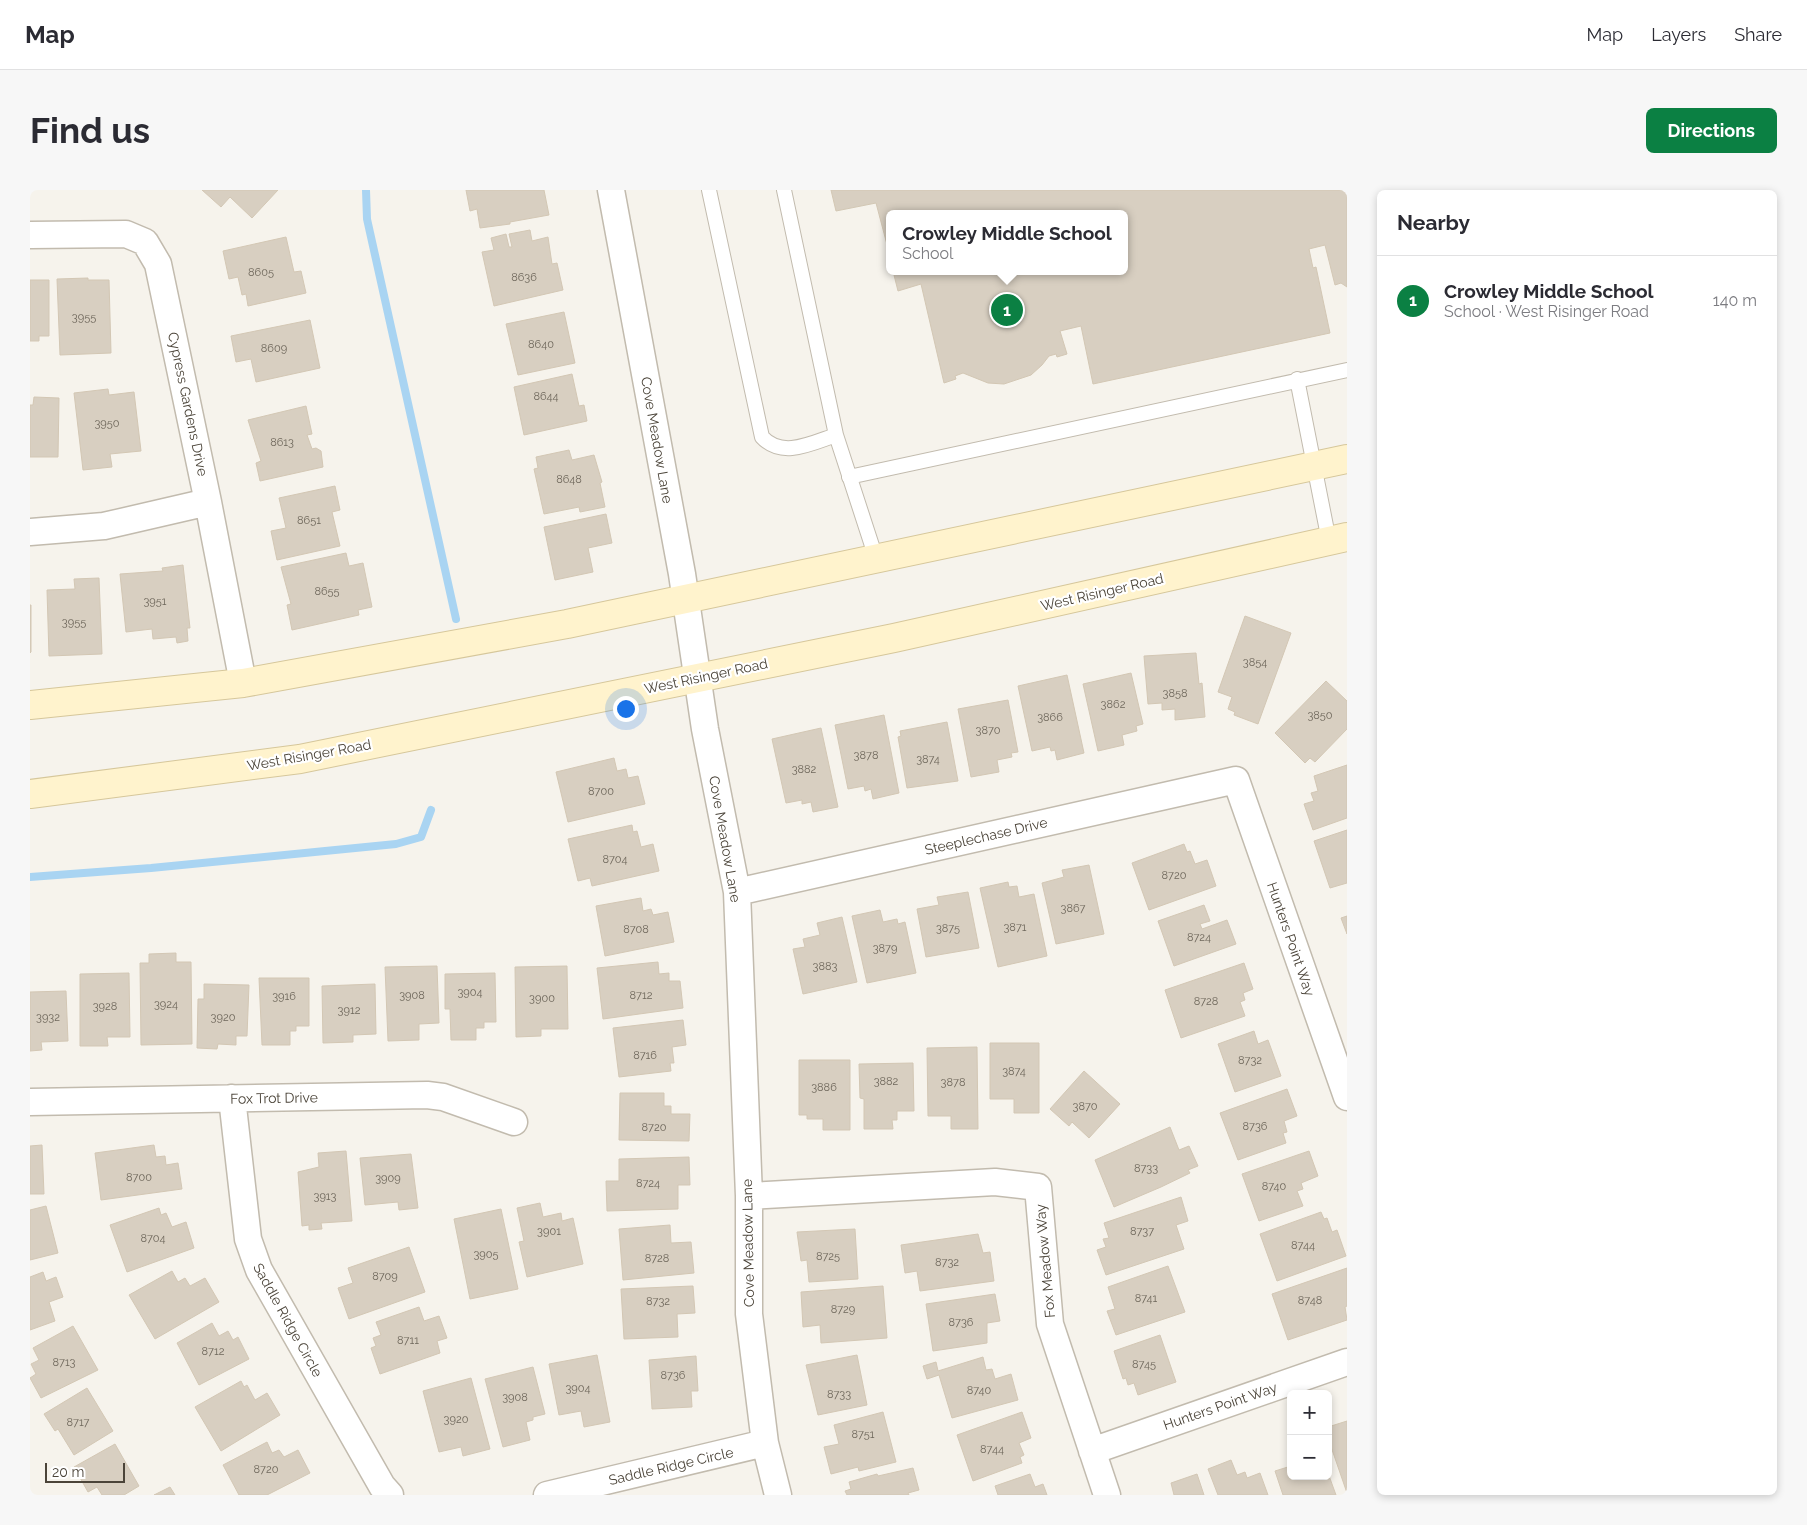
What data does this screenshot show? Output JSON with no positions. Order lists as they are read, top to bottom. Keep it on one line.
{"streets":{"main road":["West Risinger Road"],"street":["Cypress Gardens Drive","Cove Meadow Lane","Steeplechase Drive","Hunters Point Way","Fox Trot Drive","Fox Meadow Way","Saddle Ridge Circle"]},"crossings":[["Cove Meadow Lane","West Risinger Road"],["Cove Meadow Lane","Steeplechase Drive"],["Cove Meadow Lane","Fox Meadow Way"],["Cove Meadow Lane","Saddle Ridge Circle"],["Steeplechase Drive","Hunters Point Way"],["Hunters Point Way","Fox Meadow Way"],["Fox Trot Drive","Saddle Ridge Circle"]],"house_numbers":["8605","8636","3955","8640","8609","8644","3950","8613","8648","8651","8655","3951","3955","3854","3858","3862","3850","3866","3870","3878","3874","3882","8700","8704","8720","3867","3871","3875","8708","8724","3879","3883","3904","3908","8712","3916","3900","8728","3924","3928","3912","3932","3920","8716","8732","3874","3882","3878","3886","3870","8736","8720","8733","8700","3909","8724","8740","3913","3901","8737","8704","8744","3905","8725","8728","8732","8709","8741","8748","8732","8729","8736","8711","8712","8713","8745","8736","3904","8740","8733","3908","3920","8717","8751","8744","8720"],"scale_bar":"20 m","page":{"header":"Map","nav":["Map","Layers","Share"],"buttons":"Directions","title":"Find us","heading":"Nearby","popup":["Crowley Middle School","School"],"list":[{"mark":"1","name":"Crowley Middle School","note":"School · West Risinger Road","value":"140 m"}],"pins":"1","map_buttons":["+","−"],"scale":"20 m"}}
